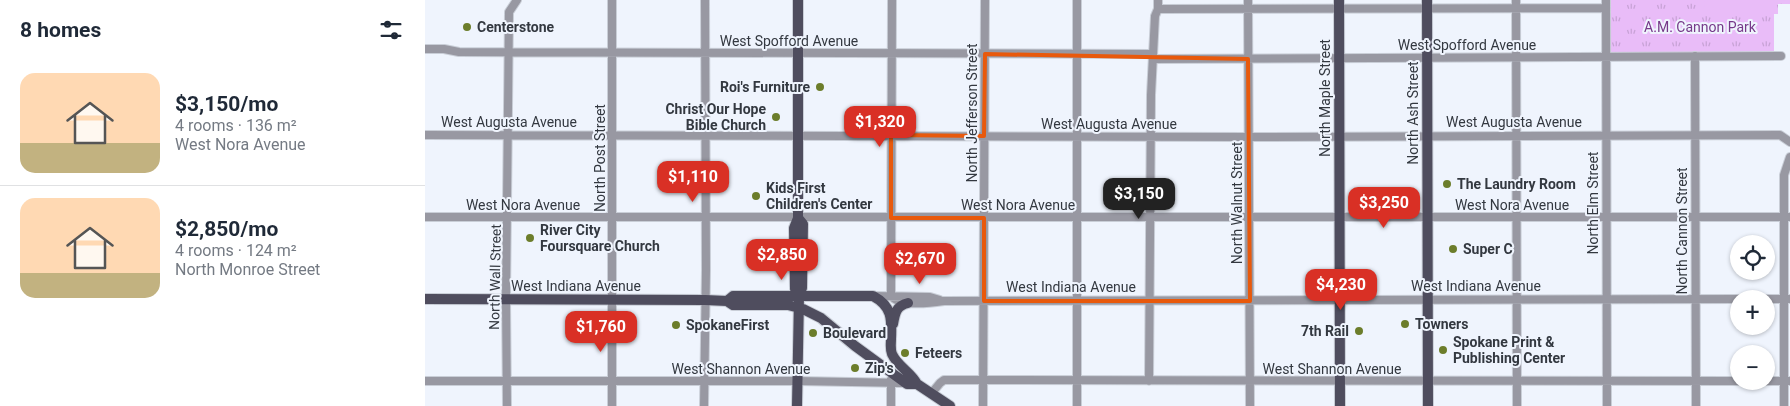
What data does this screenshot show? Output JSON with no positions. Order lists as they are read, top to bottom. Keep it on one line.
{"streets":{"main road":["North Maple Street","North Ash Street","West Indiana Avenue"],"street":["West Spofford Avenue","North Jefferson Street","West Augusta Avenue","North Post Street","North Walnut Street","North Elm Street","West Nora Avenue","North Cannon Street","North Wall Street","West Shannon Avenue"]},"crossings":[["West Spofford Avenue","North Maple Street"],["West Spofford Avenue","North Jefferson Street"],["West Spofford Avenue","North Ash Street"],["West Spofford Avenue","North Post Street"],["West Spofford Avenue","North Walnut Street"],["West Spofford Avenue","North Elm Street"],["West Spofford Avenue","North Cannon Street"],["West Spofford Avenue","North Wall Street"],["North Maple Street","West Augusta Avenue"],["North Maple Street","West Nora Avenue"],["North Maple Street","West Indiana Avenue"],["North Maple Street","West Shannon Avenue"],["North Jefferson Street","West Augusta Avenue"],["North Jefferson Street","West Nora Avenue"],["North Jefferson Street","West Indiana Avenue"],["North Jefferson Street","West Shannon Avenue"],["North Ash Street","West Augusta Avenue"],["North Ash Street","West Nora Avenue"],["North Ash Street","West Indiana Avenue"],["North Ash Street","West Shannon Avenue"],["West Augusta Avenue","North Post Street"],["West Augusta Avenue","North Walnut Street"],["West Augusta Avenue","North Elm Street"],["West Augusta Avenue","North Cannon Street"],["West Augusta Avenue","North Wall Street"],["North Post Street","West Nora Avenue"],["North Post Street","West Indiana Avenue"],["North Post Street","West Shannon Avenue"],["North Walnut Street","West Nora Avenue"],["North Walnut Street","West Indiana Avenue"],["North Walnut Street","West Shannon Avenue"],["North Elm Street","West Nora Avenue"],["North Elm Street","West Indiana Avenue"],["North Elm Street","West Shannon Avenue"],["West Nora Avenue","North Cannon Street"],["West Nora Avenue","North Wall Street"],["North Cannon Street","West Indiana Avenue"],["North Cannon Street","West Shannon Avenue"],["North Wall Street","West Indiana Avenue"],["North Wall Street","West Shannon Avenue"]],"parks":["A.M. Cannon Park"],"places":["Centerstone","Roi's Furniture","Christ Our Hope Bible Church","The Laundry Room","Kids First Children's Center","River City Foursquare Church","Super C","Towners","SpokaneFirst","7th Rail","Boulevard","Spokane Print & Publishing Center","Feteers","Zip's"],"page":{"heading":"8 homes","list":[{"name":"$3,150/mo","note":"4 rooms · 136 m² · West Nora Avenue"},{"name":"$2,850/mo","note":"4 rooms · 124 m² · North Monroe Street"}],"price":["$1,320","$1,110","$3,150","$3,250","$2,850","$2,670","$4,230","$1,760"],"map_buttons":["+","−"]}}
